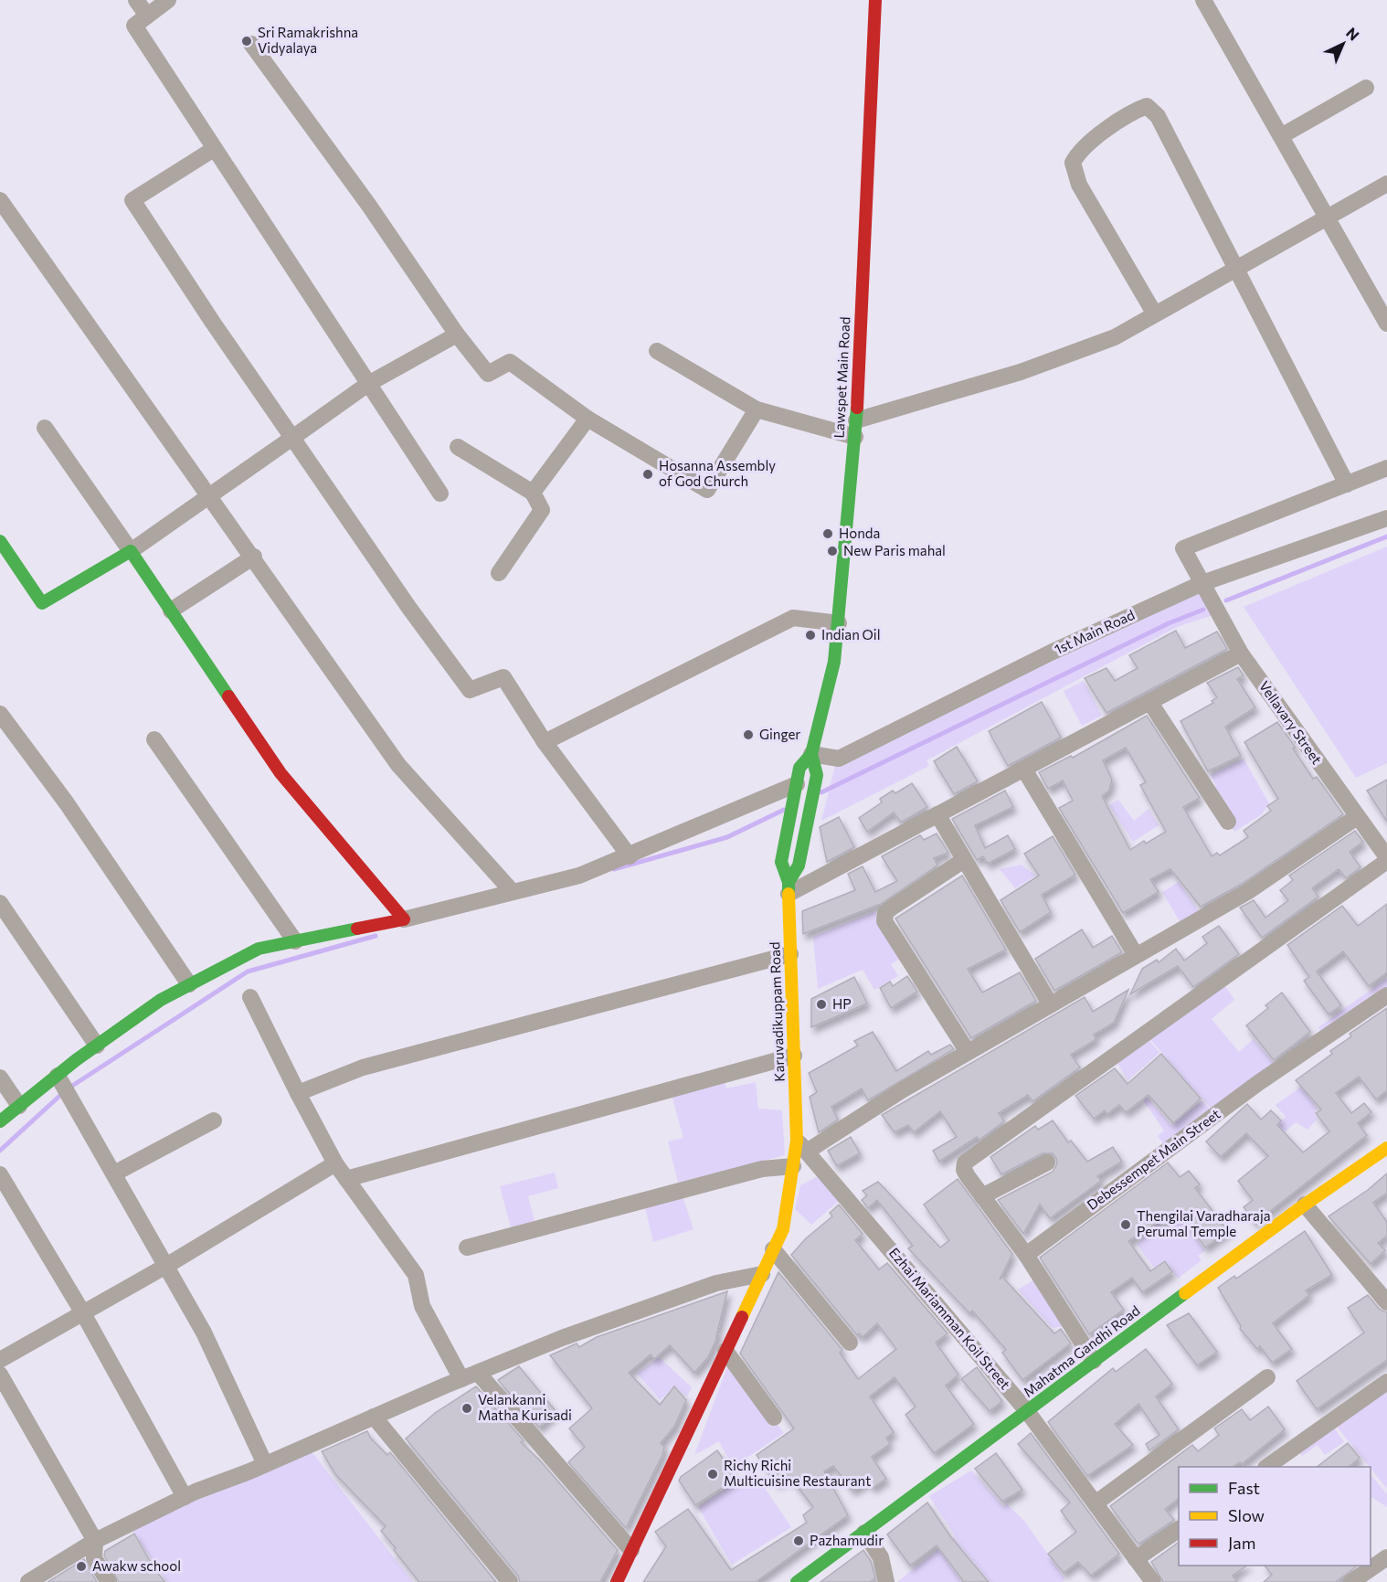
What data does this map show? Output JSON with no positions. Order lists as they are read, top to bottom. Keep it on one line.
{"streets":{"street":["Lawspet Main Road","1st Main Road","Vellavary Street","Karuvadikuppam Road","Debessempet Main Street","Ezhai Mariamman Koil Street","Mahatma Gandhi Road"]},"crossings":[["Lawspet Main Road","1st Main Road"],["Lawspet Main Road","Karuvadikuppam Road"],["1st Main Road","Vellavary Street"],["1st Main Road","Karuvadikuppam Road"],["Karuvadikuppam Road","Ezhai Mariamman Koil Street"],["Ezhai Mariamman Koil Street","Mahatma Gandhi Road"]],"places":["Sri Ramakrishna Vidyalaya","Hosanna Assembly of God Church","Honda","New Paris mahal","Indian Oil","Ginger","HP","Thengilai Varadharaja Perumal Temple","Velankanni Matha Kurisadi","Richy Richi Multicuisine Restaurant","Pazhamudir","Awakw school"],"legend":["Fast","Slow","Jam"],"north":"top right"}
